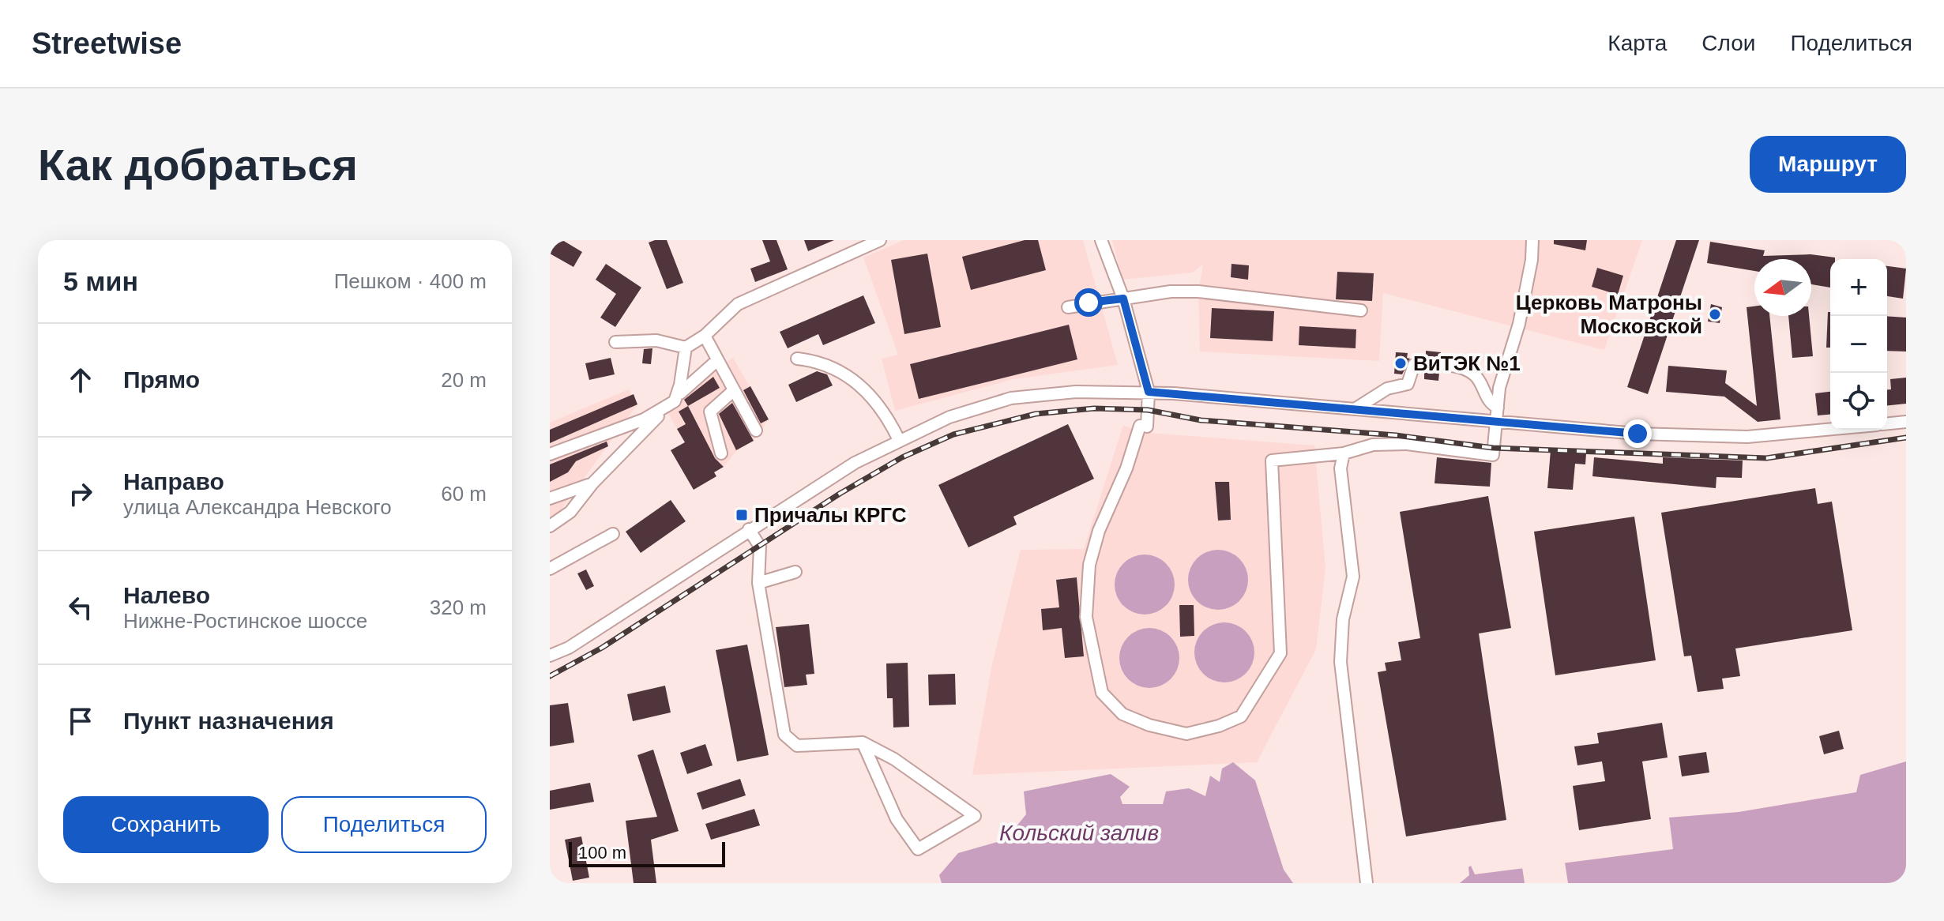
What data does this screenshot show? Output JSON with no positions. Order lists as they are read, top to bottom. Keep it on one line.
{"water":["Кольский залив"],"places":{"other":["Церковь Матроны Московской","ВиТЭК №1"],"transit":["Причалы КРГС"]},"scale_bar":"100 m","north":"left","page":{"header":"Streetwise","nav":["Карта","Слои","Поделиться"],"buttons":["Маршрут",["Сохранить","Поделиться"]],"title":"Как добраться","heading":["5 мин","Пешком · 400 m"],"map_buttons":["+","−"],"list":[["Прямо","20 m"],["Направо","улица Александра Невского","60 m"],["Налево","Нижне-Ростинское шоссе","320 m"],"Пункт назначения"],"scale":"100 m"}}
